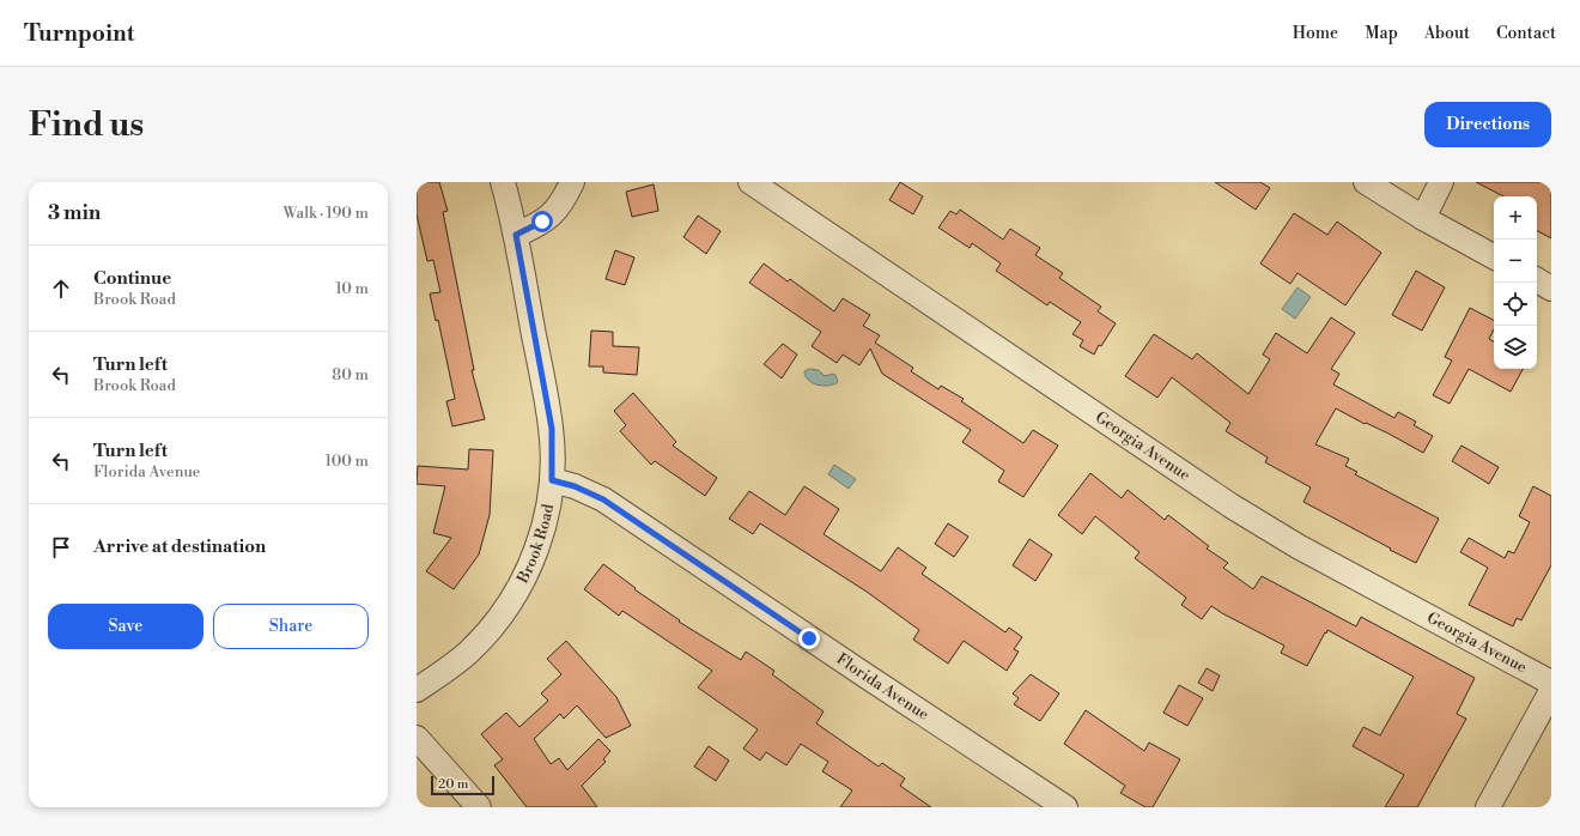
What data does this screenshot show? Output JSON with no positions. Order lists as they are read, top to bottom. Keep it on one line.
{"streets":{"street":["Georgia Avenue","Brook Road","Florida Avenue"]},"crossings":[["Brook Road","Florida Avenue"]],"scale_bar":"20 m","page":{"header":"Turnpoint","nav":["Home","Map","About","Contact"],"buttons":["Directions",["Save","Share"]],"title":"Find us","heading":["3 min","Walk · 190 m"],"map_buttons":["+","−"],"list":[["Continue","Brook Road","10 m"],["Turn left","Brook Road","80 m"],["Turn left","Florida Avenue","100 m"],"Arrive at destination"],"scale":"20 m"}}
